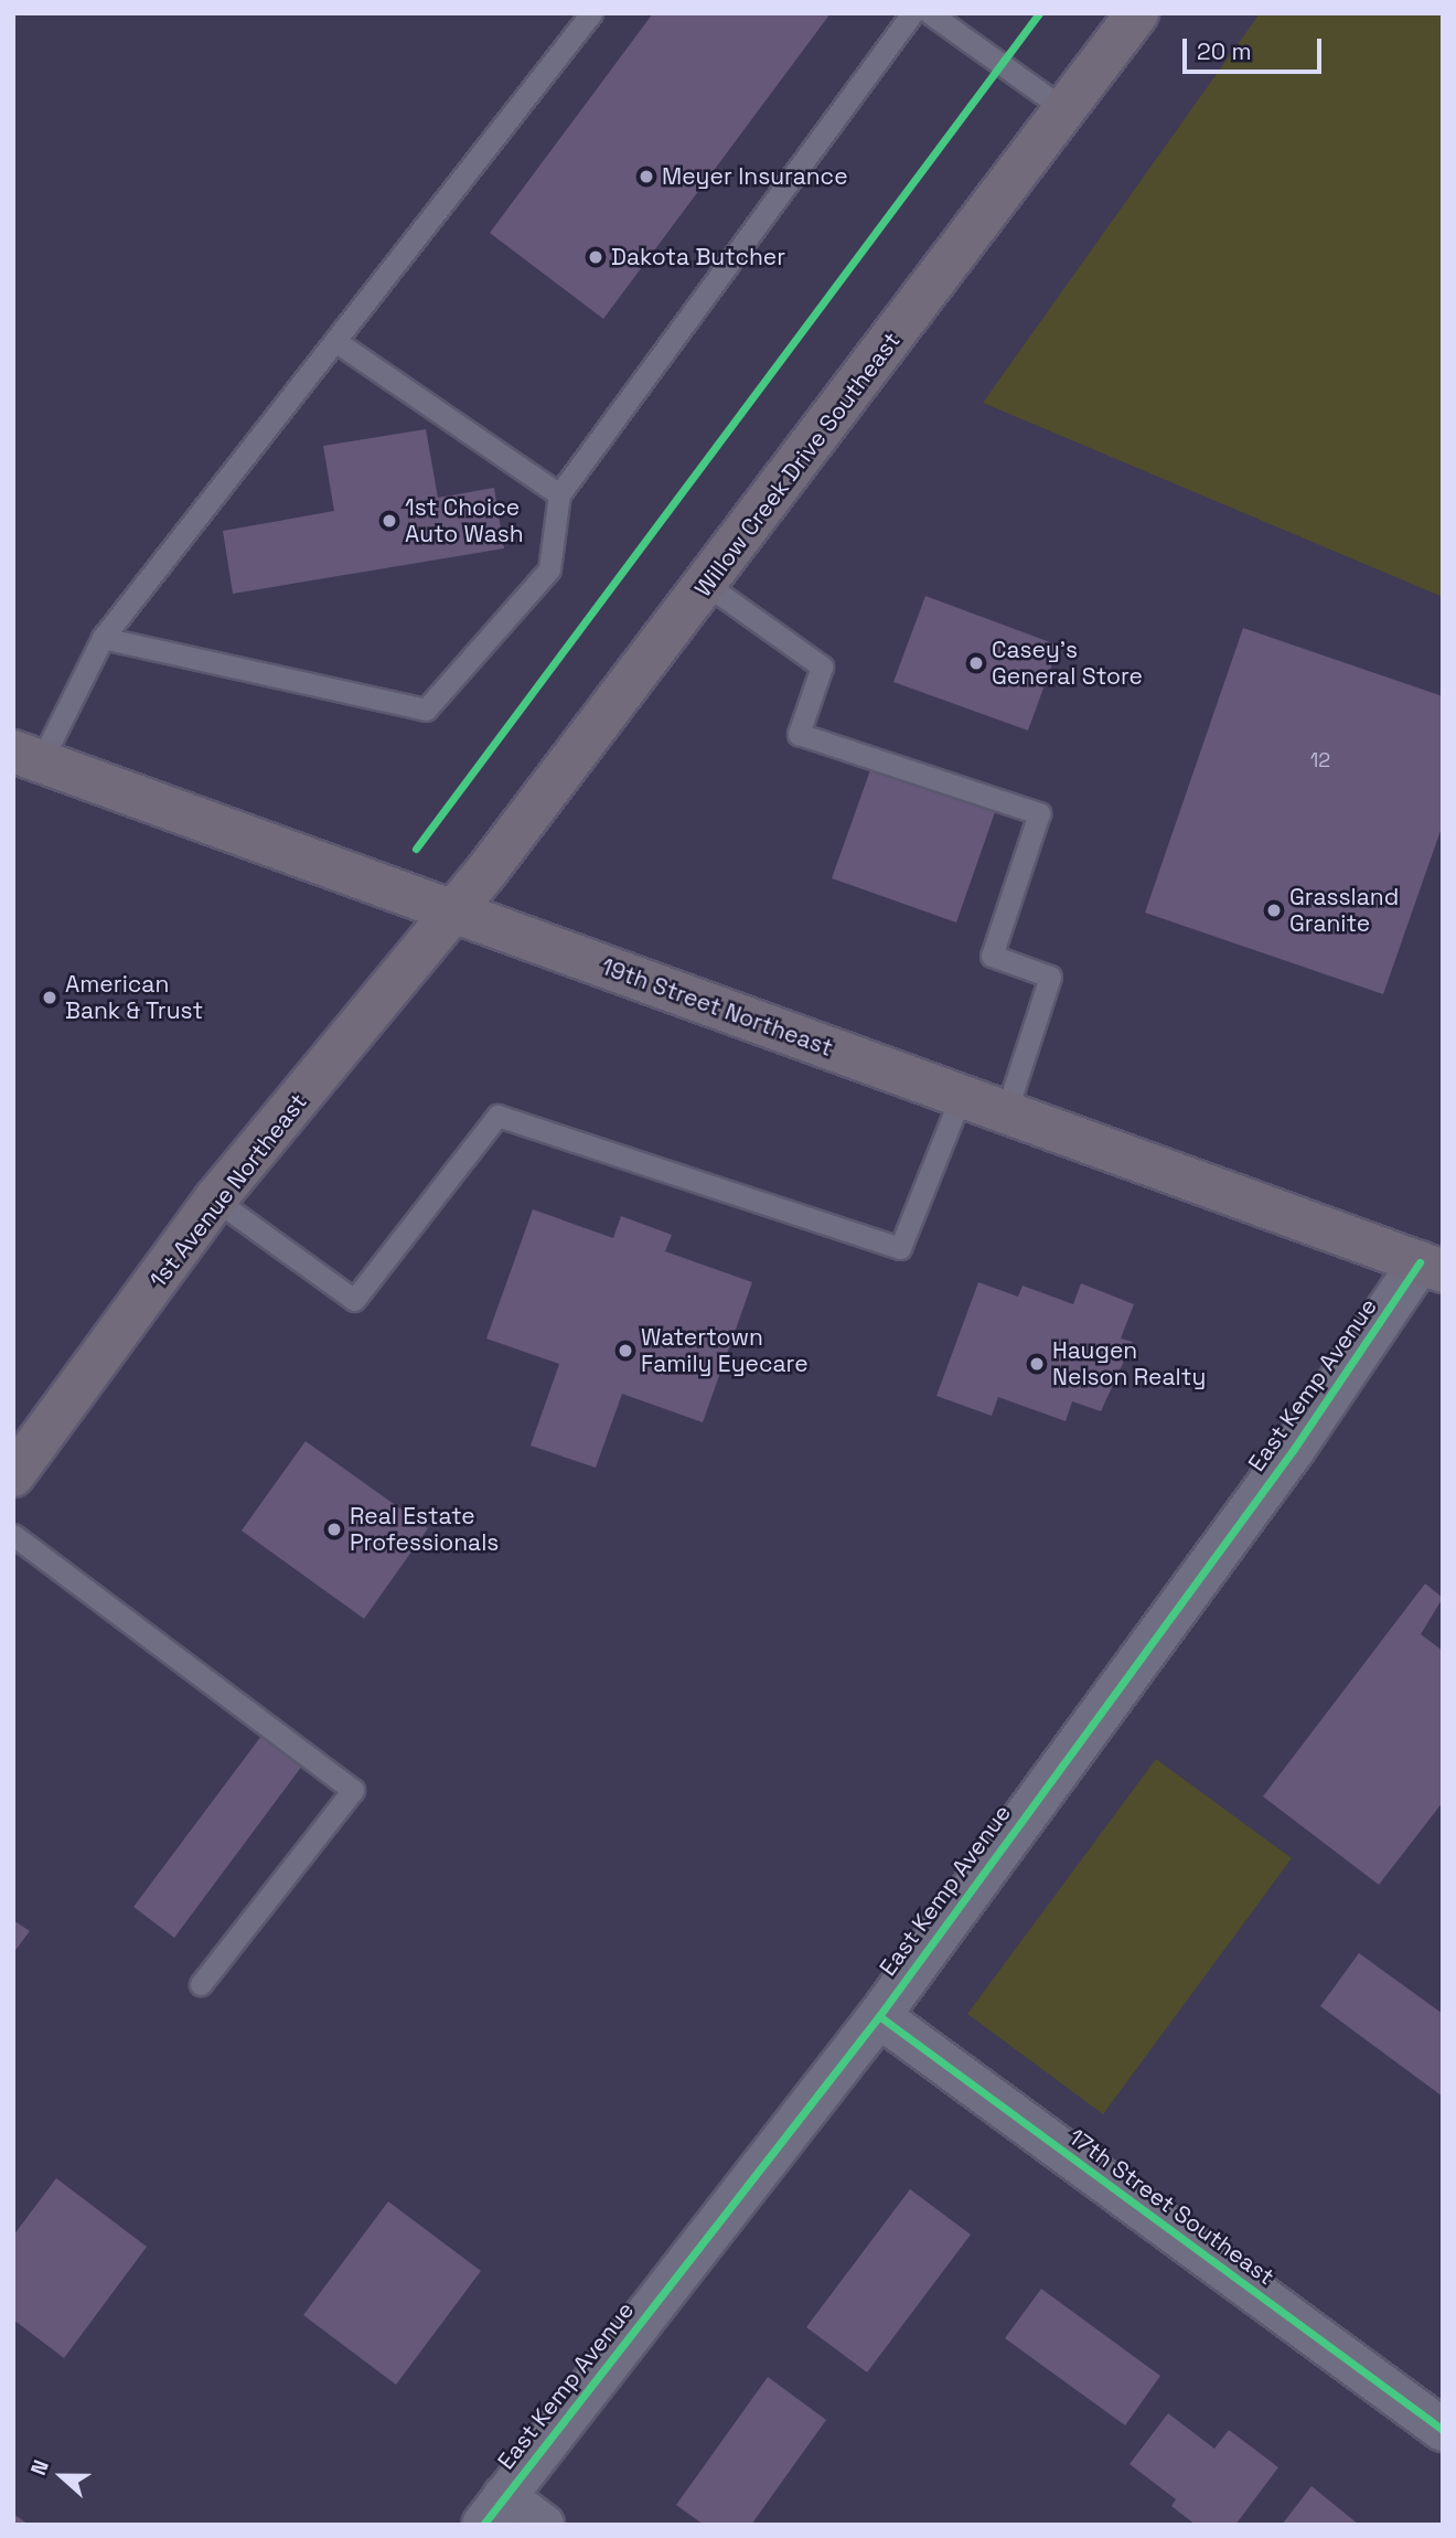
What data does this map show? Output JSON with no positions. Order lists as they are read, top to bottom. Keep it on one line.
{"streets":{"main road":["Willow Creek Drive Southeast","19th Street Northeast","1st Avenue Northeast"],"street":["East Kemp Avenue","17th Street Southeast"]},"crossings":[["Willow Creek Drive Southeast","19th Street Northeast"],["Willow Creek Drive Southeast","1st Avenue Northeast"],["19th Street Northeast","1st Avenue Northeast"],["19th Street Northeast","East Kemp Avenue"],["East Kemp Avenue","17th Street Southeast"]],"places":["Meyer Insurance","Dakota Butcher","1st Choice Auto Wash","Casey's General Store","Grassland Granite","American Bank & Trust","Watertown Family Eyecare","Haugen Nelson Realty","Real Estate Professionals"],"house_numbers":["12"],"scale_bar":"20 m","north":"left"}
